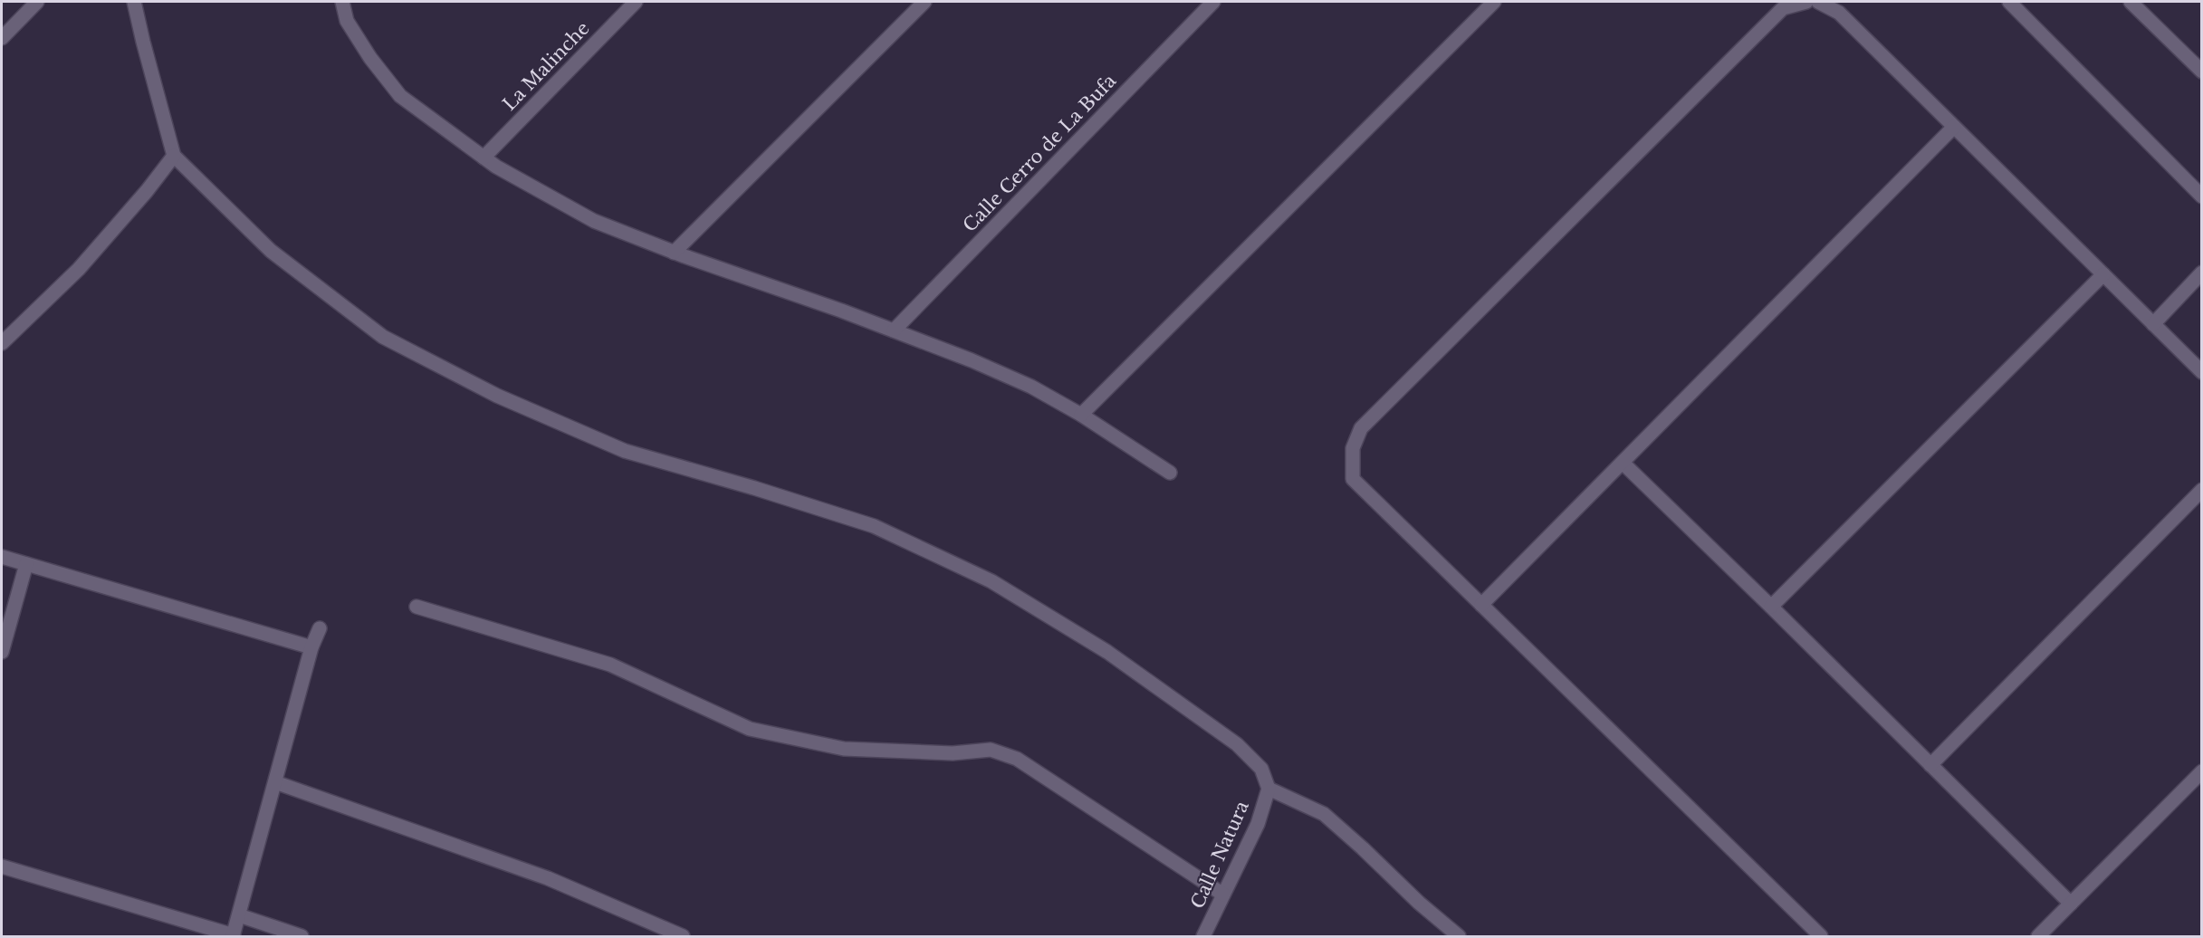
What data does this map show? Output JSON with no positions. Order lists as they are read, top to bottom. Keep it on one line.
{"streets":{"street":["La Malinche","Calle Cerro de La Bufa","Calle Natura"]}}
